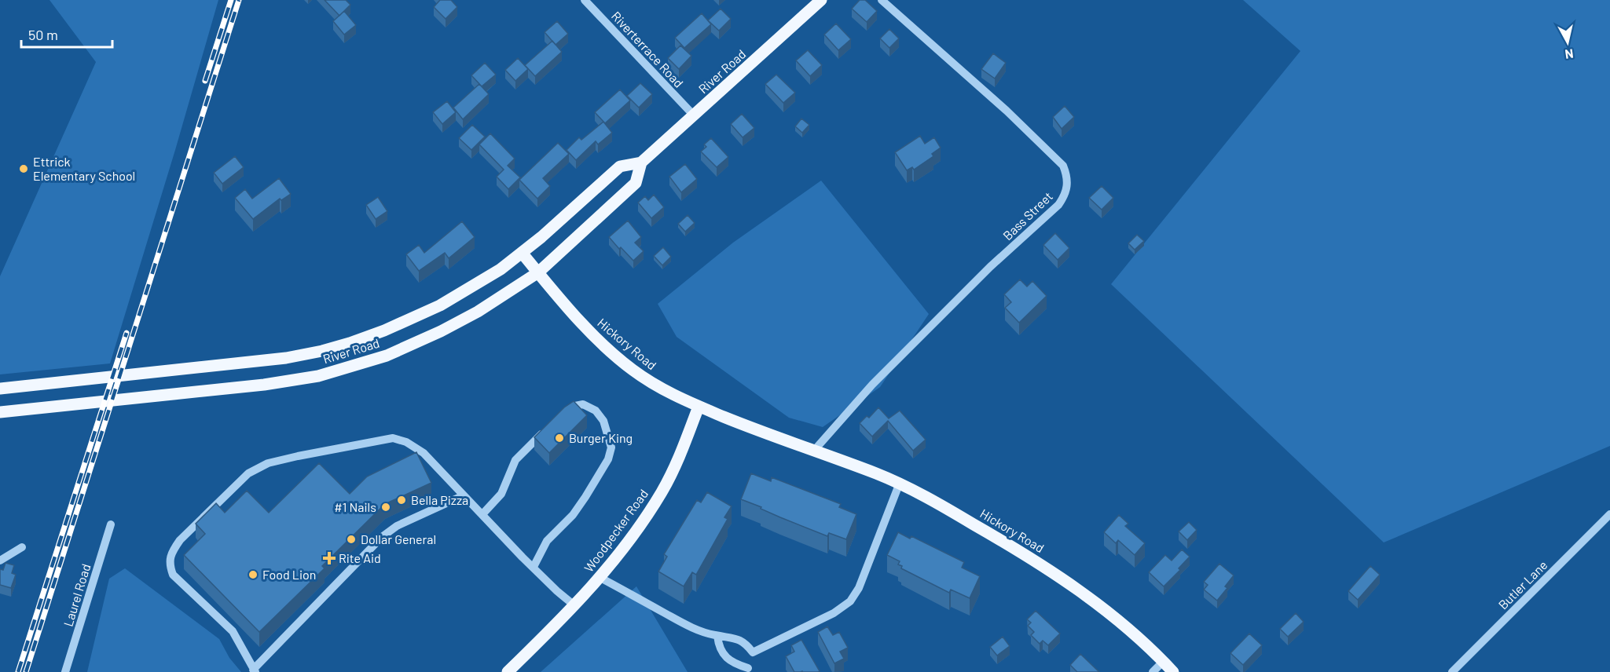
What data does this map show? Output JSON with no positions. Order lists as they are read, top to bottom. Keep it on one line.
{"streets":{"main road":["River Road","Hickory Road","Woodpecker Road"],"street":["Riverterrace Road","Bass Street","Butler Lane","Laurel Road"]},"crossings":[["Riverterrace Road","River Road"],["River Road","Hickory Road"],["Bass Street","Hickory Road"],["Hickory Road","Woodpecker Road"]],"places":{"other":["Ettrick Elementary School","Burger King","Bella Pizza","#1 Nails","Dollar General","Food Lion"],"health":["Rite Aid"]},"scale_bar":"50 m","north":"bottom"}
